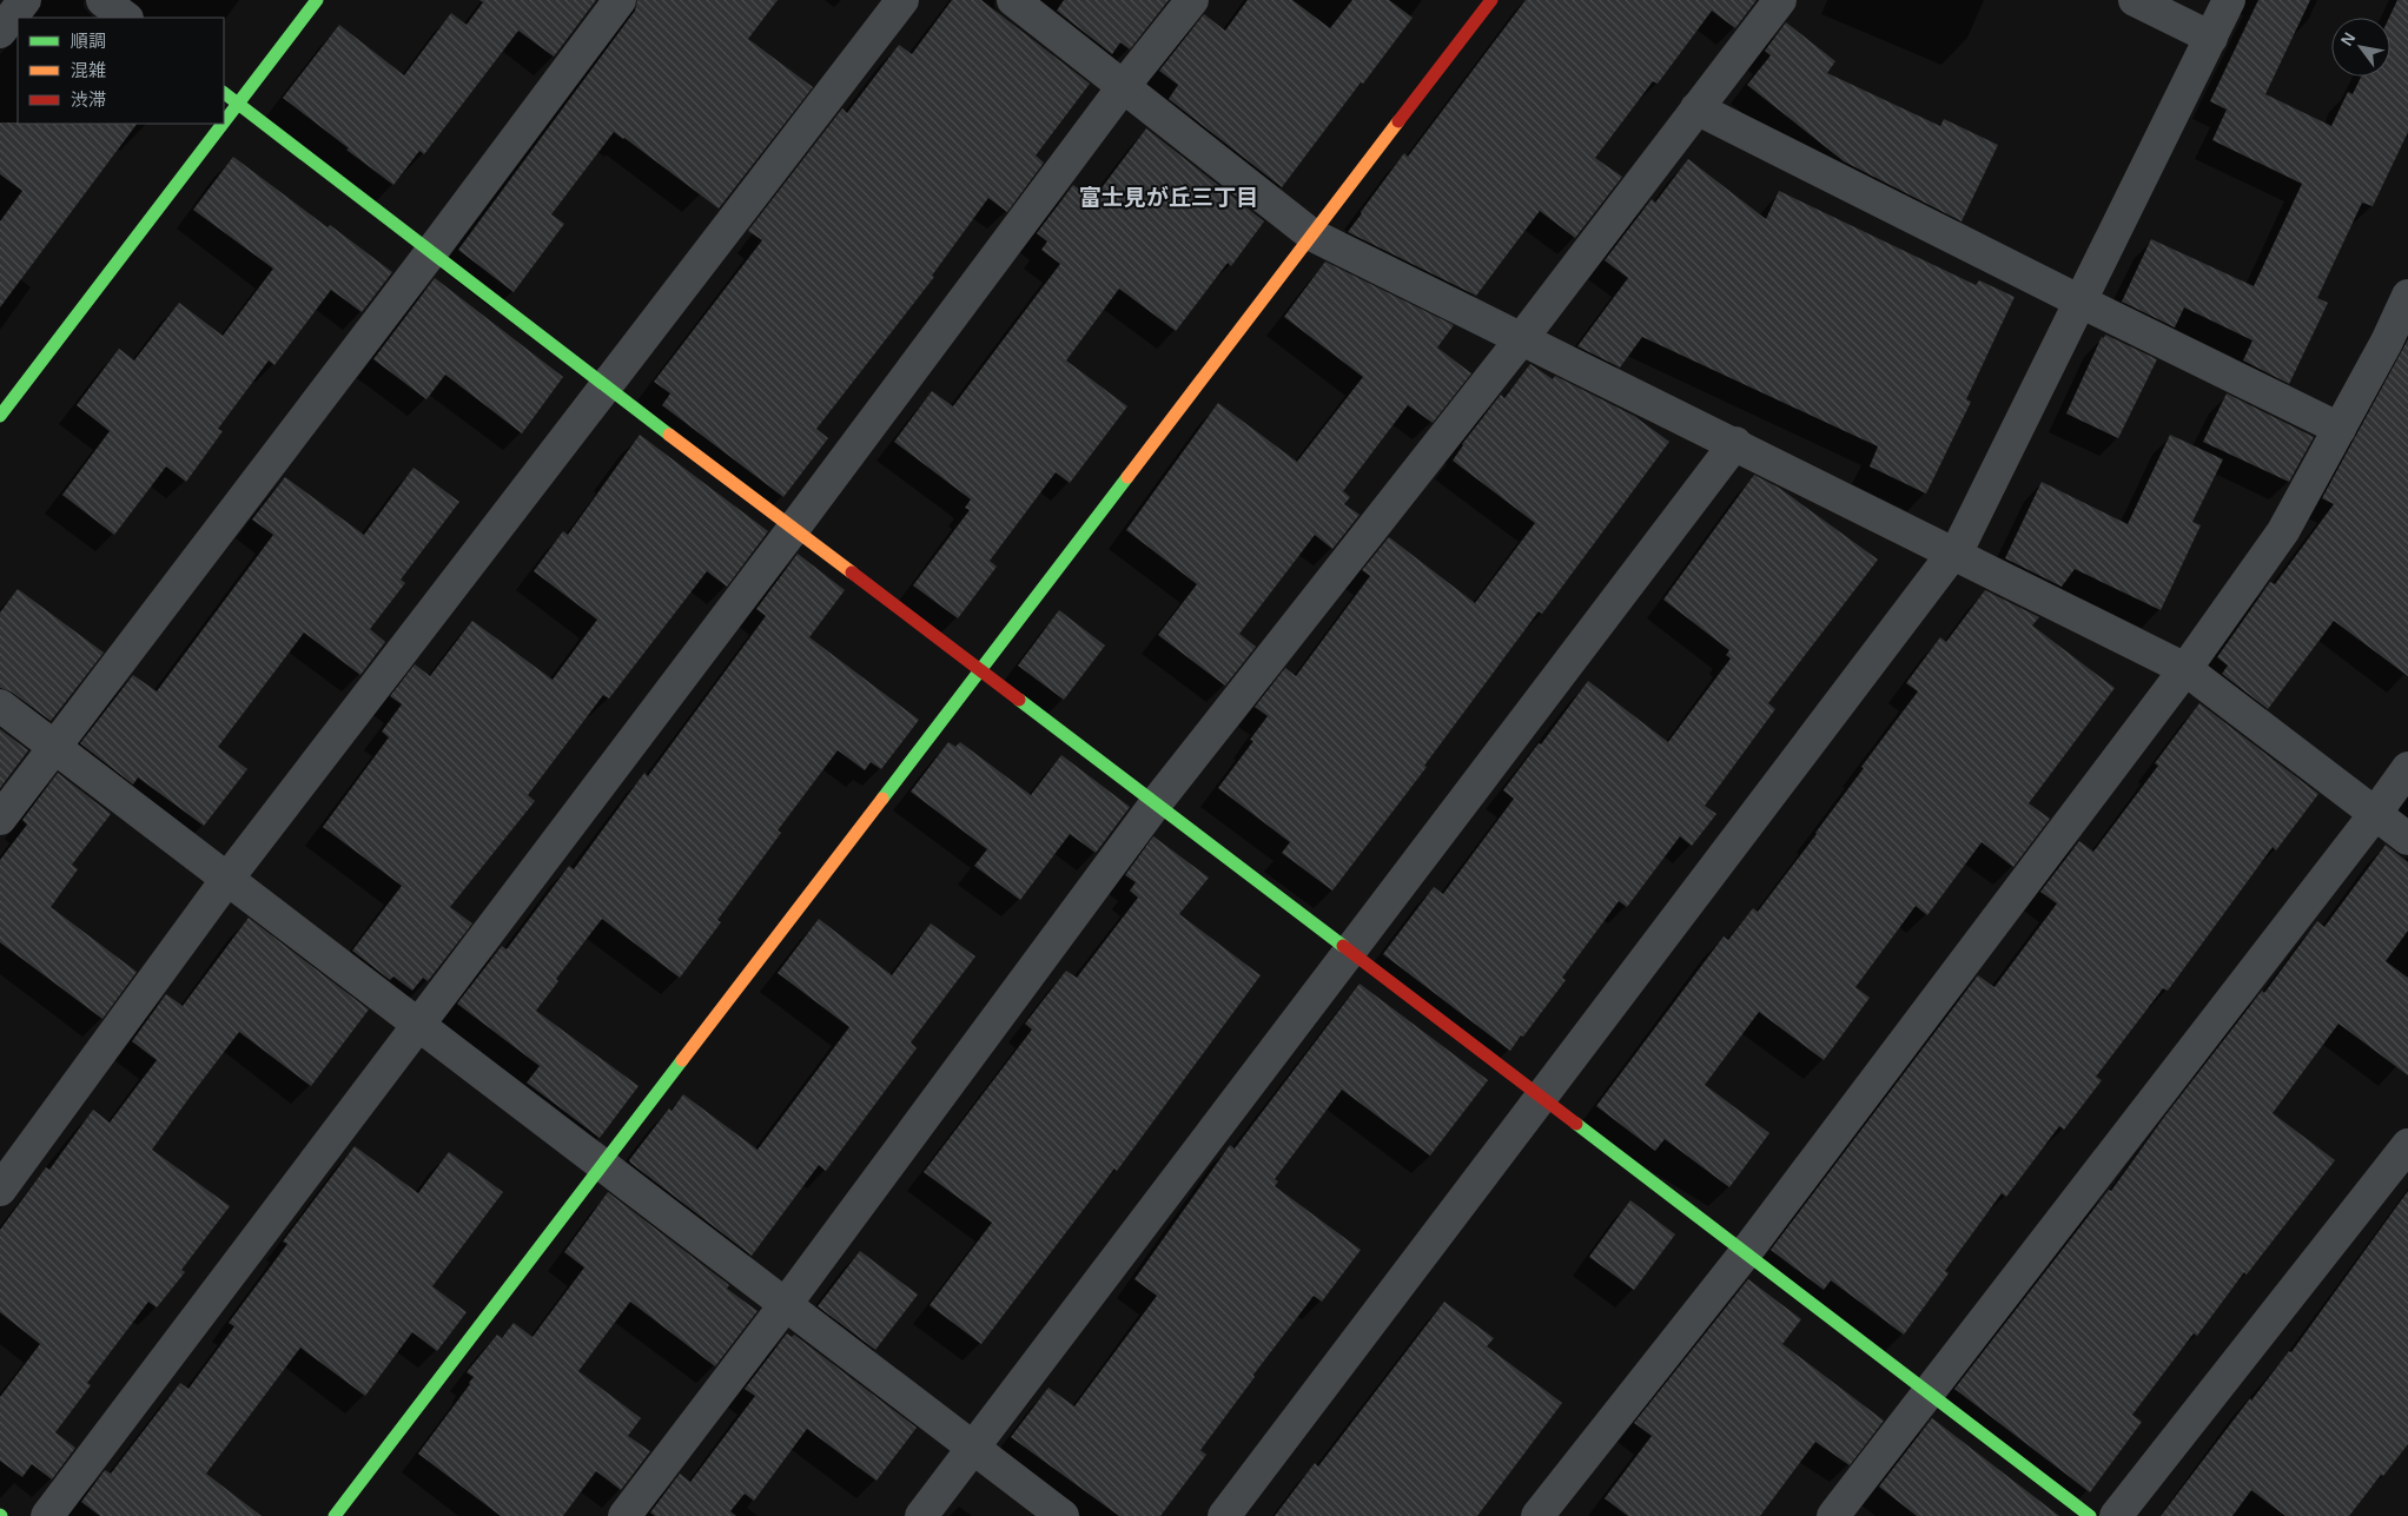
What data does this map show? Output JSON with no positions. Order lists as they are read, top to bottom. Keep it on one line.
{"districts":["富士見が丘三丁目"],"legend":["順調","混雑","渋滞"],"north":"top left"}
